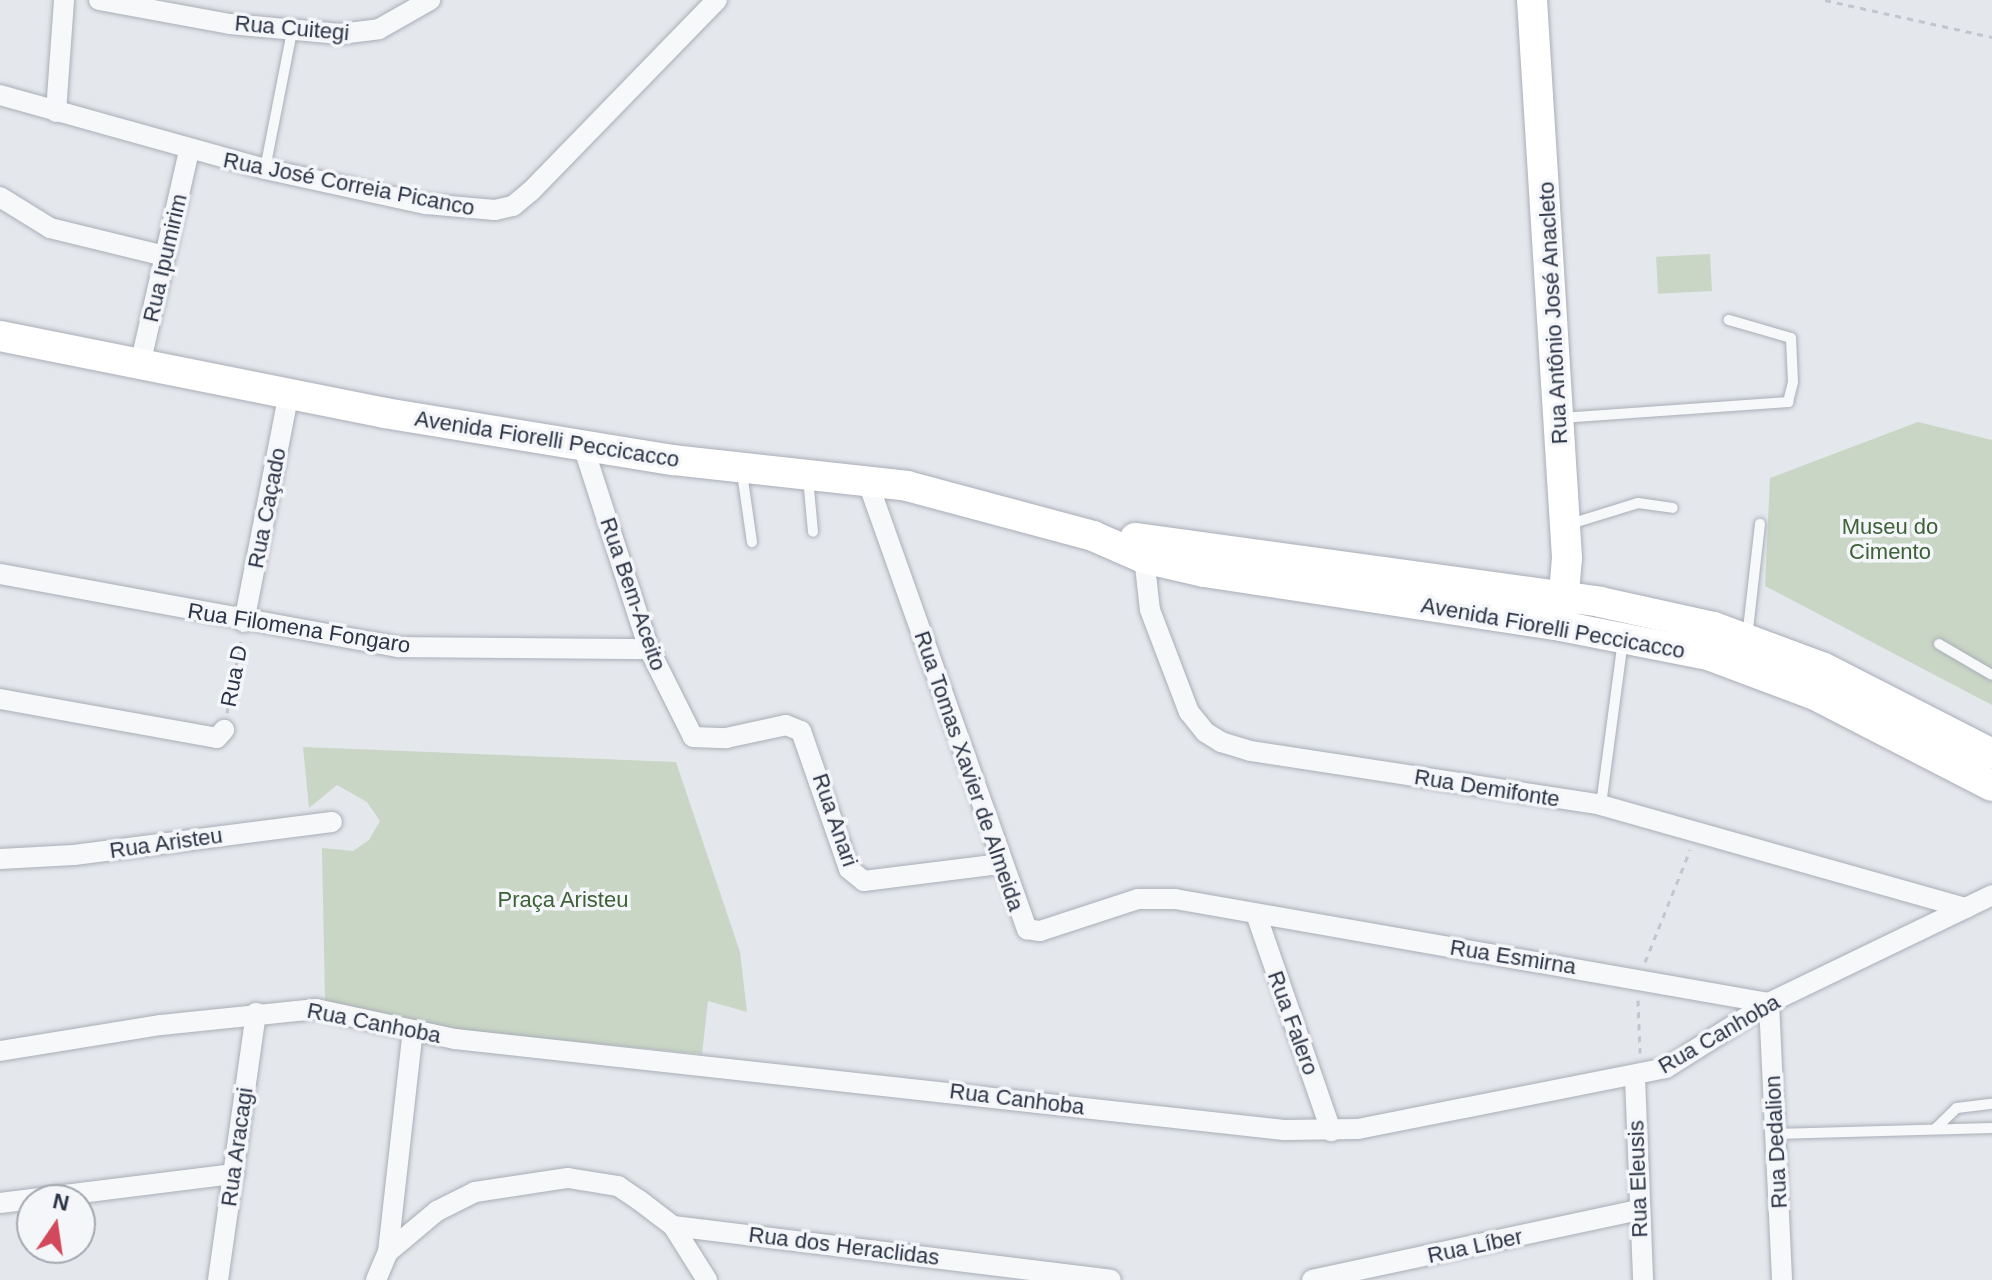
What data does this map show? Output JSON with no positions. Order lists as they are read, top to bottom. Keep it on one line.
{"streets":{"main road":["Rua Antônio José Anacleto","Avenida Fiorelli Peccicacco"],"street":["Rua Cuitegi","Rua José Correia Picanco","Rua Ipumirim","Rua Caçado","Rua Bem-Aceito","Rua Filomena Fongaro","Rua Tomas Xavier de Almeida","Rua Demifonte","Rua Anari","Rua Aristeu","Rua Esmirna","Rua Canhoba","Rua Falero","Rua Dedalion","Rua Aracagi","Rua Eleusis","Rua dos Heraclidas","Rua Líber"],"path":["Rua D"]},"crossings":[["Rua José Correia Picanco","Rua Ipumirim"],["Rua Ipumirim","Avenida Fiorelli Peccicacco"],["Rua Antônio José Anacleto","Avenida Fiorelli Peccicacco"],["Avenida Fiorelli Peccicacco","Rua Caçado"],["Avenida Fiorelli Peccicacco","Rua Bem-Aceito"],["Avenida Fiorelli Peccicacco","Rua Tomas Xavier de Almeida"],["Avenida Fiorelli Peccicacco","Rua Demifonte"],["Rua Caçado","Rua Filomena Fongaro"],["Rua Caçado","Rua D"],["Rua Bem-Aceito","Rua Filomena Fongaro"],["Rua Bem-Aceito","Rua Anari"],["Rua Filomena Fongaro","Rua D"],["Rua Tomas Xavier de Almeida","Rua Anari"],["Rua Tomas Xavier de Almeida","Rua Esmirna"],["Rua Tomas Xavier de Almeida","Rua Falero"],["Rua Demifonte","Rua Canhoba"],["Rua Esmirna","Rua Canhoba"],["Rua Esmirna","Rua Falero"],["Rua Esmirna","Rua Dedalion"],["Rua Canhoba","Rua Falero"],["Rua Canhoba","Rua Dedalion"],["Rua Canhoba","Rua Aracagi"],["Rua Canhoba","Rua Eleusis"],["Rua Eleusis","Rua Líber"]],"parks":["Museu do Cimento","Praça Aristeu"],"north":"top"}
